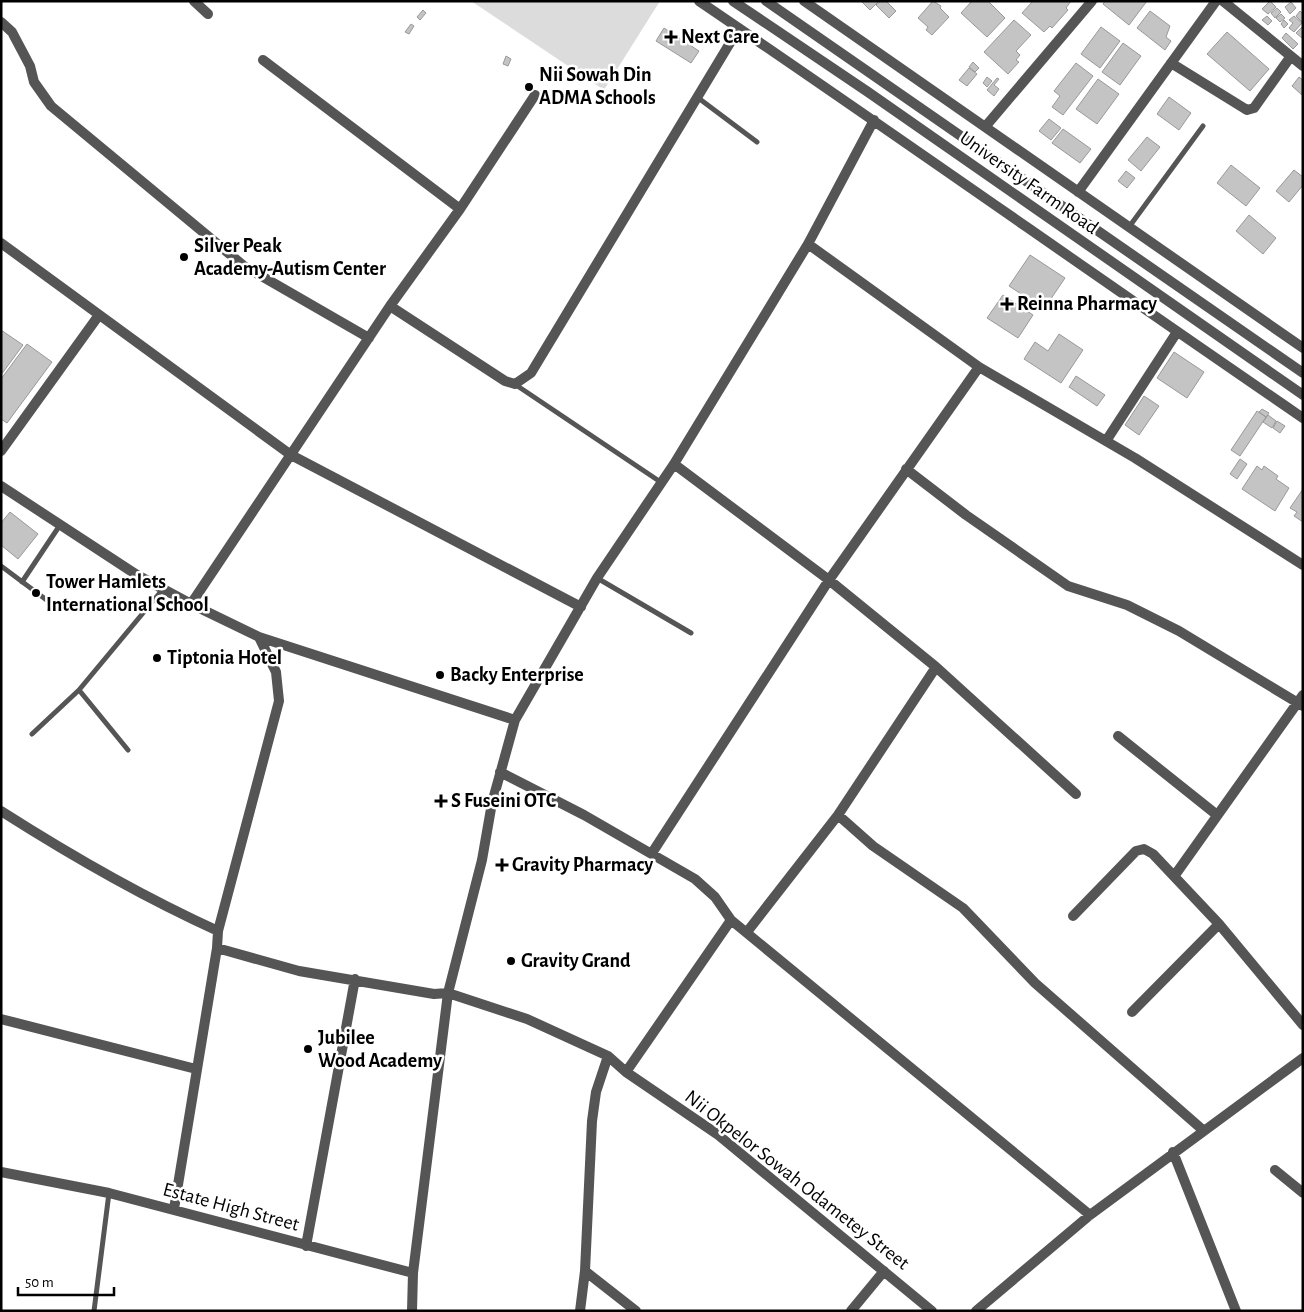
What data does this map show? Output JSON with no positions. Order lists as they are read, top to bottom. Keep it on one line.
{"streets":{"street":["University Farm Road","Nii Okpelor Sowah Odametey Street","Estate High Street"]},"places":{"health":["Next Care","Reinna Pharmacy","S Fuseini OTC","Gravity Pharmacy"],"other":["Nii Sowah Din ADMA Schools","Silver Peak Academy-Autism Center","Tower Hamlets International School","Tiptonia Hotel","Backy Enterprise","Gravity Grand","Jubilee Wood Academy"]},"scale_bar":"50 m"}
